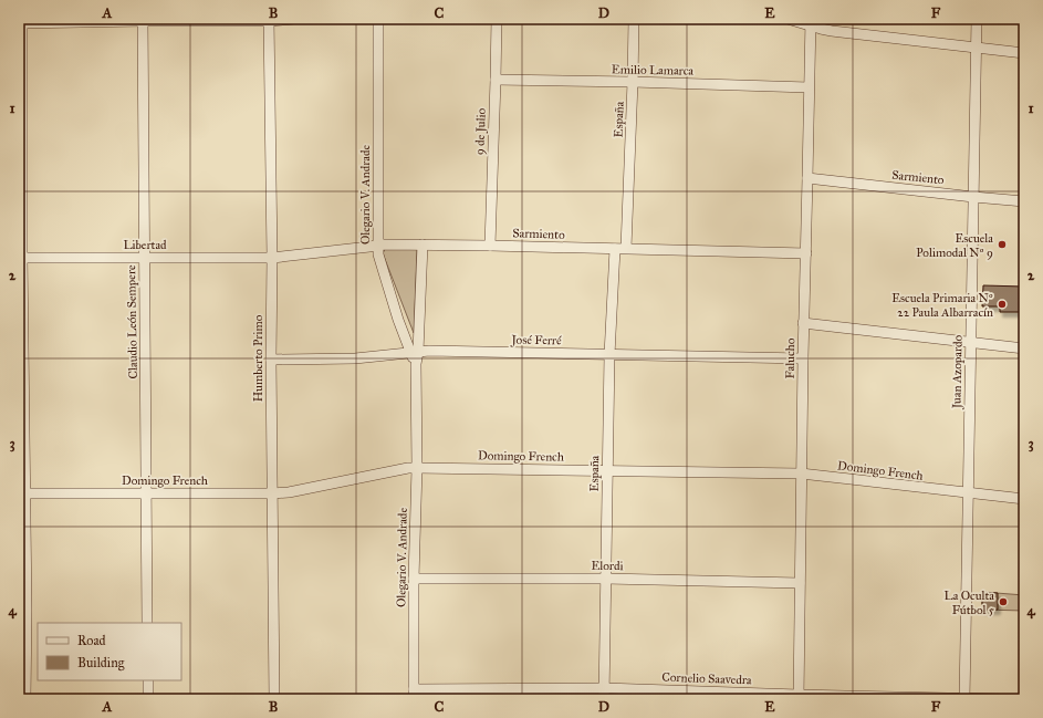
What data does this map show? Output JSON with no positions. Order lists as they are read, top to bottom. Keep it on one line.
{"streets":{"street":["Emilio Lamarca","España","9 de Julio","Sarmiento","Olegario V. Andrade","Libertad","Claudio León Sempere","José Ferré","Humberto Primo","Falucho","Juan Azopardo","Domingo French","Elordi","Cornelio Saavedra"]},"crossings":[["Emilio Lamarca","España"],["Emilio Lamarca","9 de Julio"],["Emilio Lamarca","Falucho"],["España","Sarmiento"],["España","José Ferré"],["España","Domingo French"],["España","Elordi"],["España","Cornelio Saavedra"],["9 de Julio","Sarmiento"],["Sarmiento","Olegario V. Andrade"],["Sarmiento","Libertad"],["Sarmiento","Humberto Primo"],["Sarmiento","Falucho"],["Sarmiento","Juan Azopardo"],["Olegario V. Andrade","José Ferré"],["Olegario V. Andrade","Domingo French"],["Olegario V. Andrade","Elordi"],["Olegario V. Andrade","Cornelio Saavedra"],["Libertad","Claudio León Sempere"],["Libertad","Humberto Primo"],["Claudio León Sempere","Domingo French"],["José Ferré","Humberto Primo"],["José Ferré","Falucho"],["Humberto Primo","Domingo French"],["Falucho","Domingo French"],["Falucho","Elordi"],["Falucho","Cornelio Saavedra"],["Juan Azopardo","Domingo French"],["Juan Azopardo","Cornelio Saavedra"]],"places":["Escuela Polimodal Nº 9","Escuela Primaria Nº 22 Paula Albarracín","La Oculta Fútbol 5"],"legend":["Road","Building"],"grid":{"columns":["A","B","C","D","E","F"],"rows":["1","2","3","4"]}}
